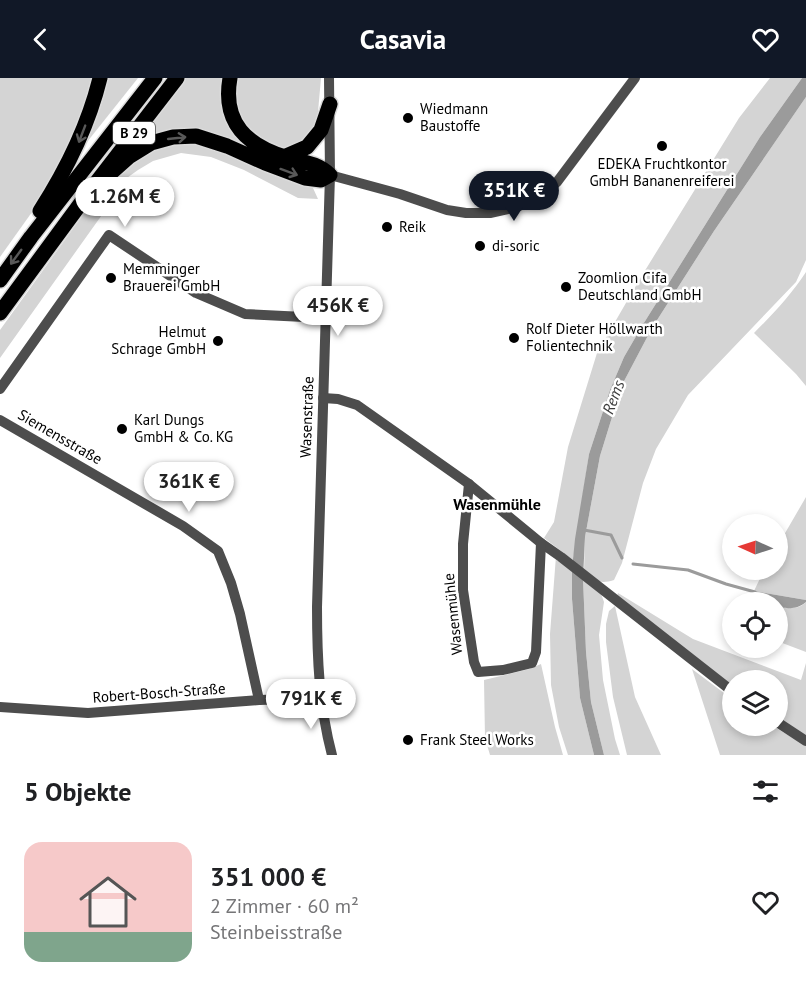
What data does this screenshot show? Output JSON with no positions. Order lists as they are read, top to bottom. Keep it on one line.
{"streets":{"highway":["B 29"],"street":["Wasenstraße","Siemensstraße","Wasenmühle","Robert-Bosch-Straße"]},"crossings":[["Wasenstraße","Robert-Bosch-Straße"],["Siemensstraße","Robert-Bosch-Straße"]],"districts":["Wasenmühle"],"water":["Rems"],"places":["Wiedmann Baustoffe","EDEKA Fruchtkontor GmbH Bananenreiferei","Reik","di-soric","Memminger Brauerei GmbH","Zoomlion Cifa Deutschland GmbH","Rolf Dieter Höllwarth Folientechnik","Helmut Schrage GmbH","Karl Dungs GmbH & Co. KG","Frank Steel Works"],"north":"left","page":{"header":"Casavia","price":["351K €","1.26M €","456K €","361K €","791K €"],"heading":"5 Objekte","list":[{"name":"351 000 €","note":"2 Zimmer · 60 m² · Steinbeisstraße"}]}}
